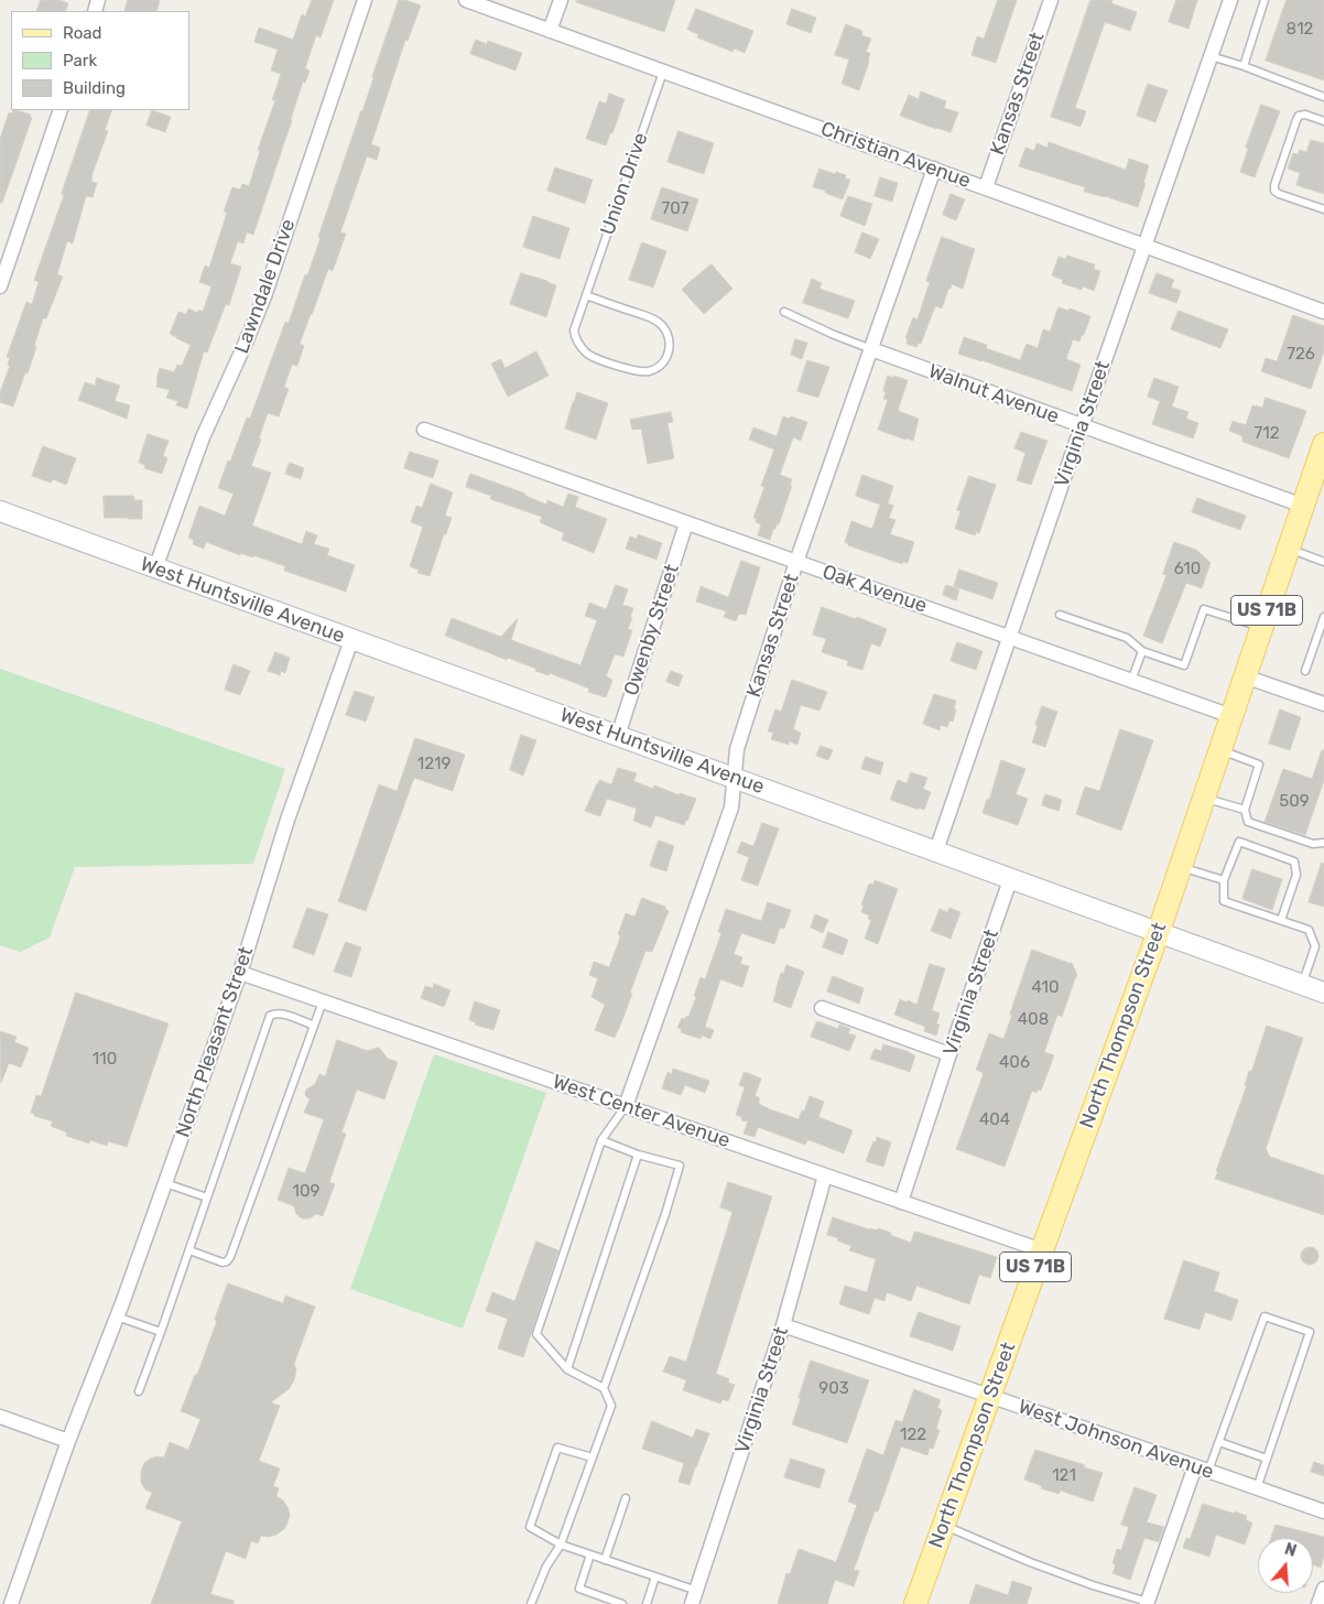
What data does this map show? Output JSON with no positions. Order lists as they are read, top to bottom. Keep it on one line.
{"streets":{"main road":["West Huntsville Avenue","US 71B","North Thompson Street"],"street":["Kansas Street","Christian Avenue","Lawndale Drive","Walnut Avenue","Virginia Street","Oak Avenue","Owenby Street","North Pleasant Street","West Center Avenue","West Johnson Avenue"],"lane":["Union Drive"]},"crossings":[["Kansas Street","Christian Avenue"],["Kansas Street","Walnut Avenue"],["Kansas Street","Oak Avenue"],["Kansas Street","West Huntsville Avenue"],["Kansas Street","West Center Avenue"],["Christian Avenue","Union Drive"],["Christian Avenue","Virginia Street"],["Lawndale Drive","West Huntsville Avenue"],["Walnut Avenue","Virginia Street"],["Walnut Avenue","North Thompson Street"],["Virginia Street","Oak Avenue"],["Virginia Street","West Huntsville Avenue"],["Virginia Street","West Center Avenue"],["Virginia Street","West Johnson Avenue"],["Oak Avenue","Owenby Street"],["Oak Avenue","North Thompson Street"],["West Huntsville Avenue","Owenby Street"],["West Huntsville Avenue","North Thompson Street"],["West Huntsville Avenue","North Pleasant Street"],["North Thompson Street","West Center Avenue"],["North Thompson Street","West Johnson Avenue"],["North Pleasant Street","West Center Avenue"]],"house_numbers":["812","707","726","712","610","1219","509","410","408","110","406","404","109","903","122","121"],"legend":["Road","Park","Building"],"north":"top"}
